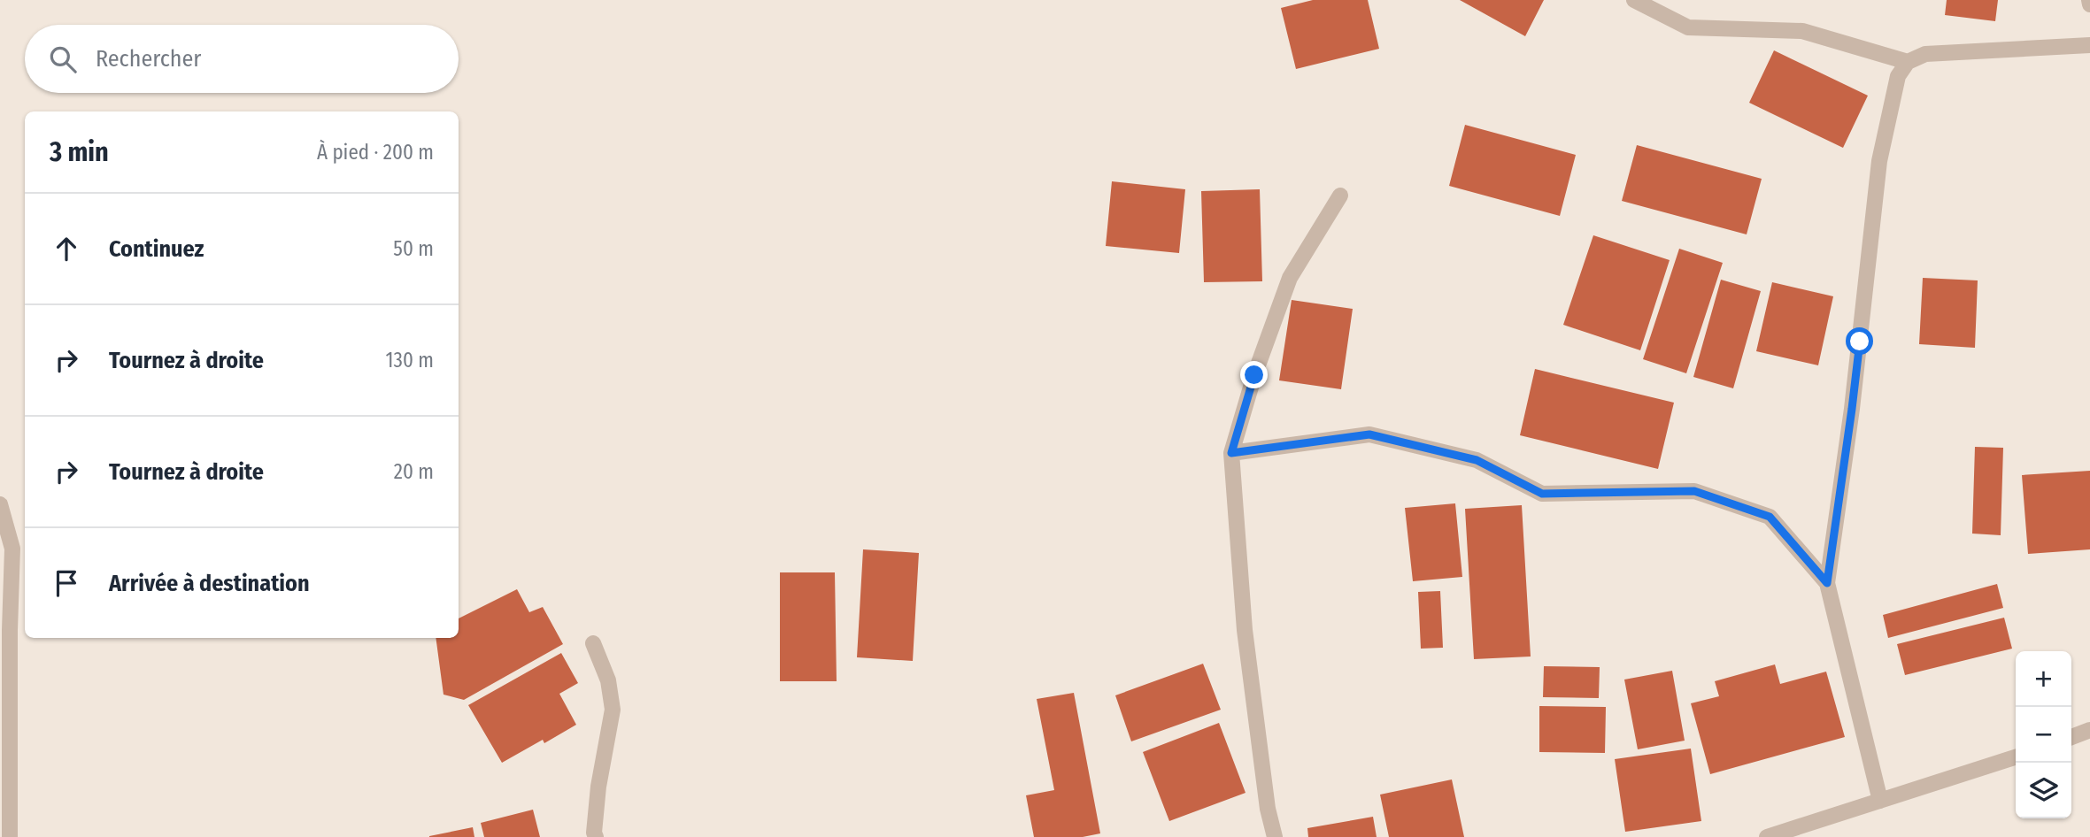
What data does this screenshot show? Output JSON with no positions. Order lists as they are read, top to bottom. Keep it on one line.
{"page":{"search":"Rechercher","heading":["3 min","À pied · 200 m"],"list":[["Continuez","50 m"],["Tournez à droite","130 m"],["Tournez à droite","20 m"],"Arrivée à destination"],"map_buttons":["+","−"]}}
